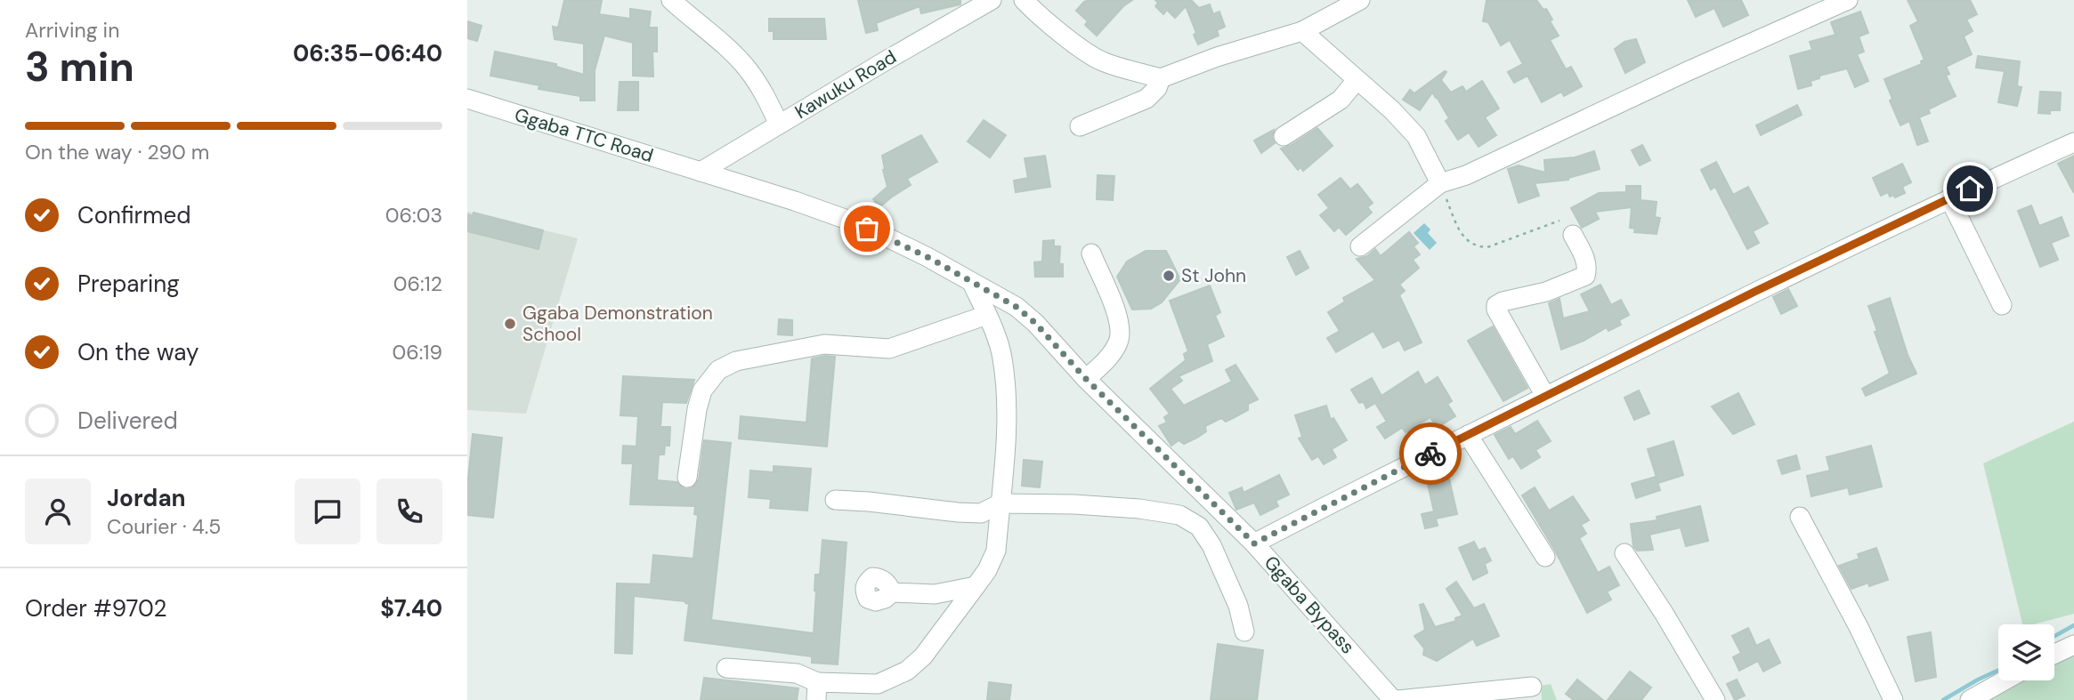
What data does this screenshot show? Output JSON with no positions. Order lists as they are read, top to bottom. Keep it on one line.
{"streets":{"street":["Kawuku Road","Ggaba TTC Road","Ggaba Bypass"]},"crossings":[["Kawuku Road","Ggaba TTC Road"],["Kawuku Road","Ggaba Bypass"],["Ggaba TTC Road","Ggaba Bypass"]],"places":["St John","Ggaba Demonstration School"],"page":{"heading":["3 min","Arriving in","06:35–06:40"],"panel":["Jordan","Courier · 4.5","Order #9702","$7.40"],"bar":"On the way · 290 m","list":[["Confirmed","06:03"],["Preparing","06:12"],["On the way","06:19"],"Delivered"]}}
